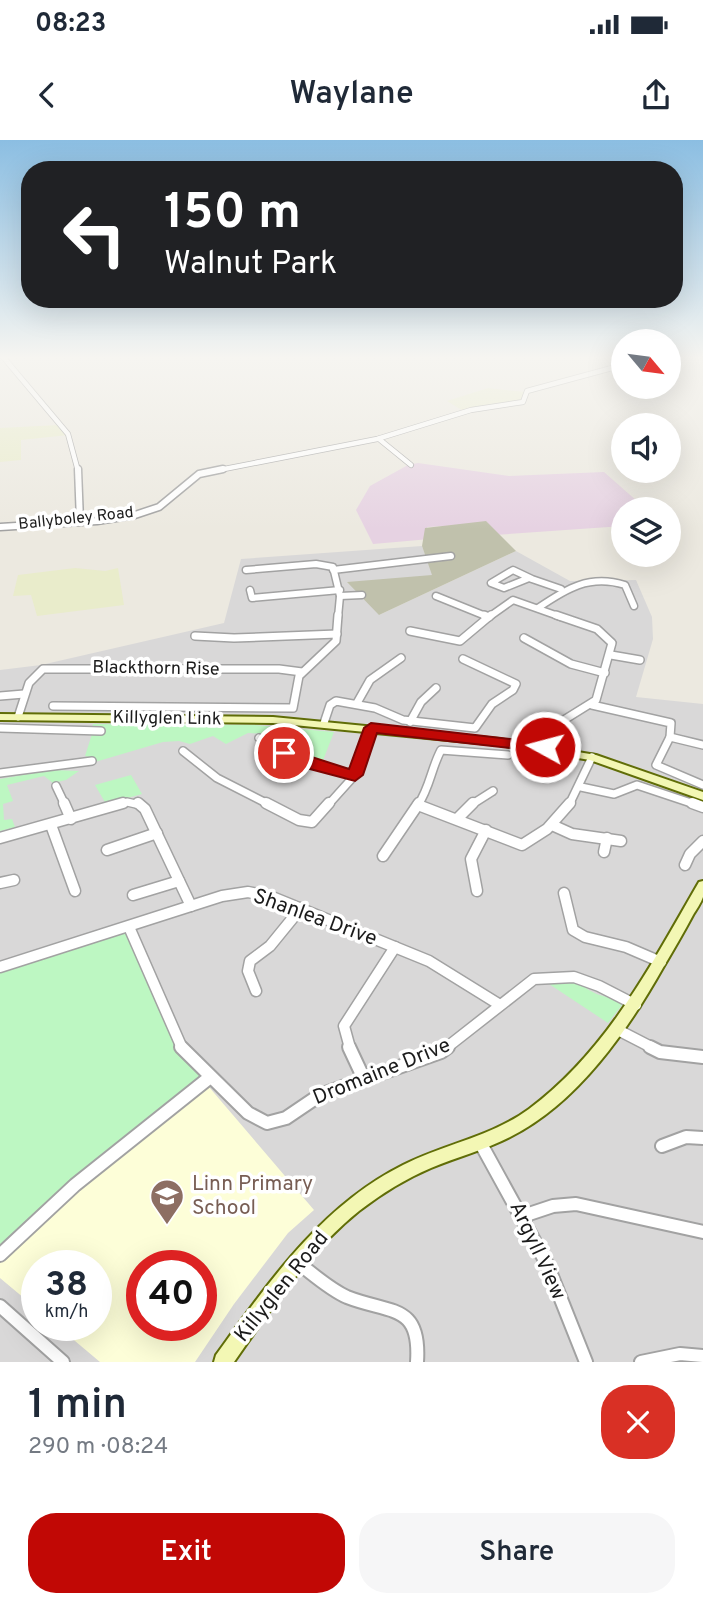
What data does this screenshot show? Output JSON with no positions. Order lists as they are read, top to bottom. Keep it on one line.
{"streets":{"street":["Ballyboley Road","Blackthorn Rise","Killyglen Link","Shanlea Drive","Dromaine Drive","Argyll View","Killyglen Road"]},"crossings":[["Blackthorn Rise","Killyglen Link"],["Shanlea Drive","Dromaine Drive"],["Dromaine Drive","Killyglen Road"],["Argyll View","Killyglen Road"]],"places":{"school or university":["Linn Primary School"]},"north":"bottom right","page":{"status":"08:23","header":"Waylane","turn":["150 m","Walnut Park"],"speed":"38 km/h","limit":"40","heading":["1 min","290 m · 08:24"],"buttons":["Exit","Share"]}}
